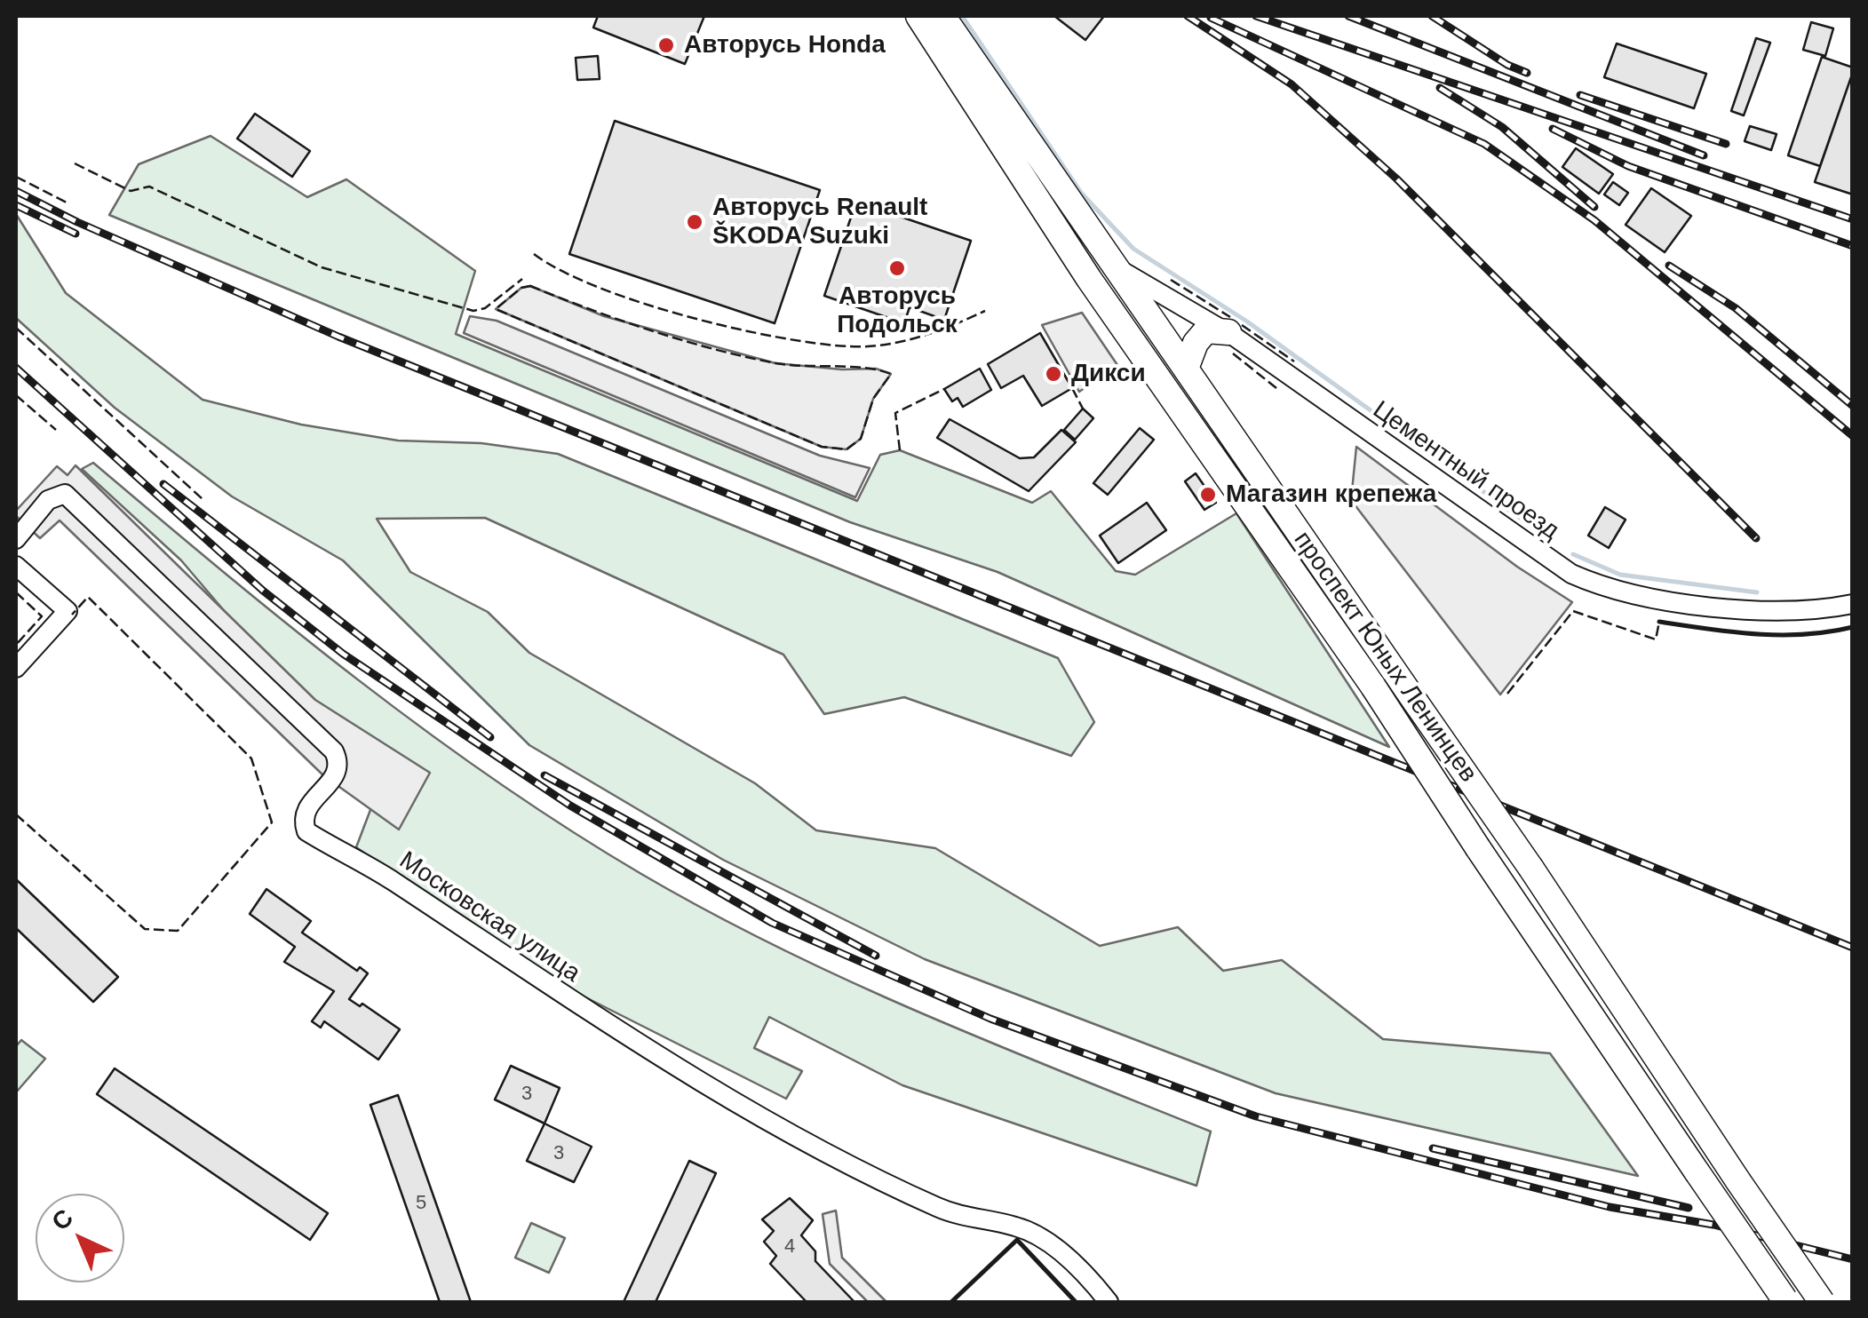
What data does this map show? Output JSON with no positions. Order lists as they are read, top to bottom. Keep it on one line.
{"streets":{"main road":["проспект Юных Ленинцев"],"street":["Цементный проезд","Московская улица"]},"crossings":[["Цементный проезд","проспект Юных Ленинцев"]],"places":["Авторусь Honda","Авторусь Renault ŠKODA Suzuki","Авторусь Подольск","Дикси","Магазин крепежа"],"house_numbers":["3","3","5","4"],"north":"top left"}
